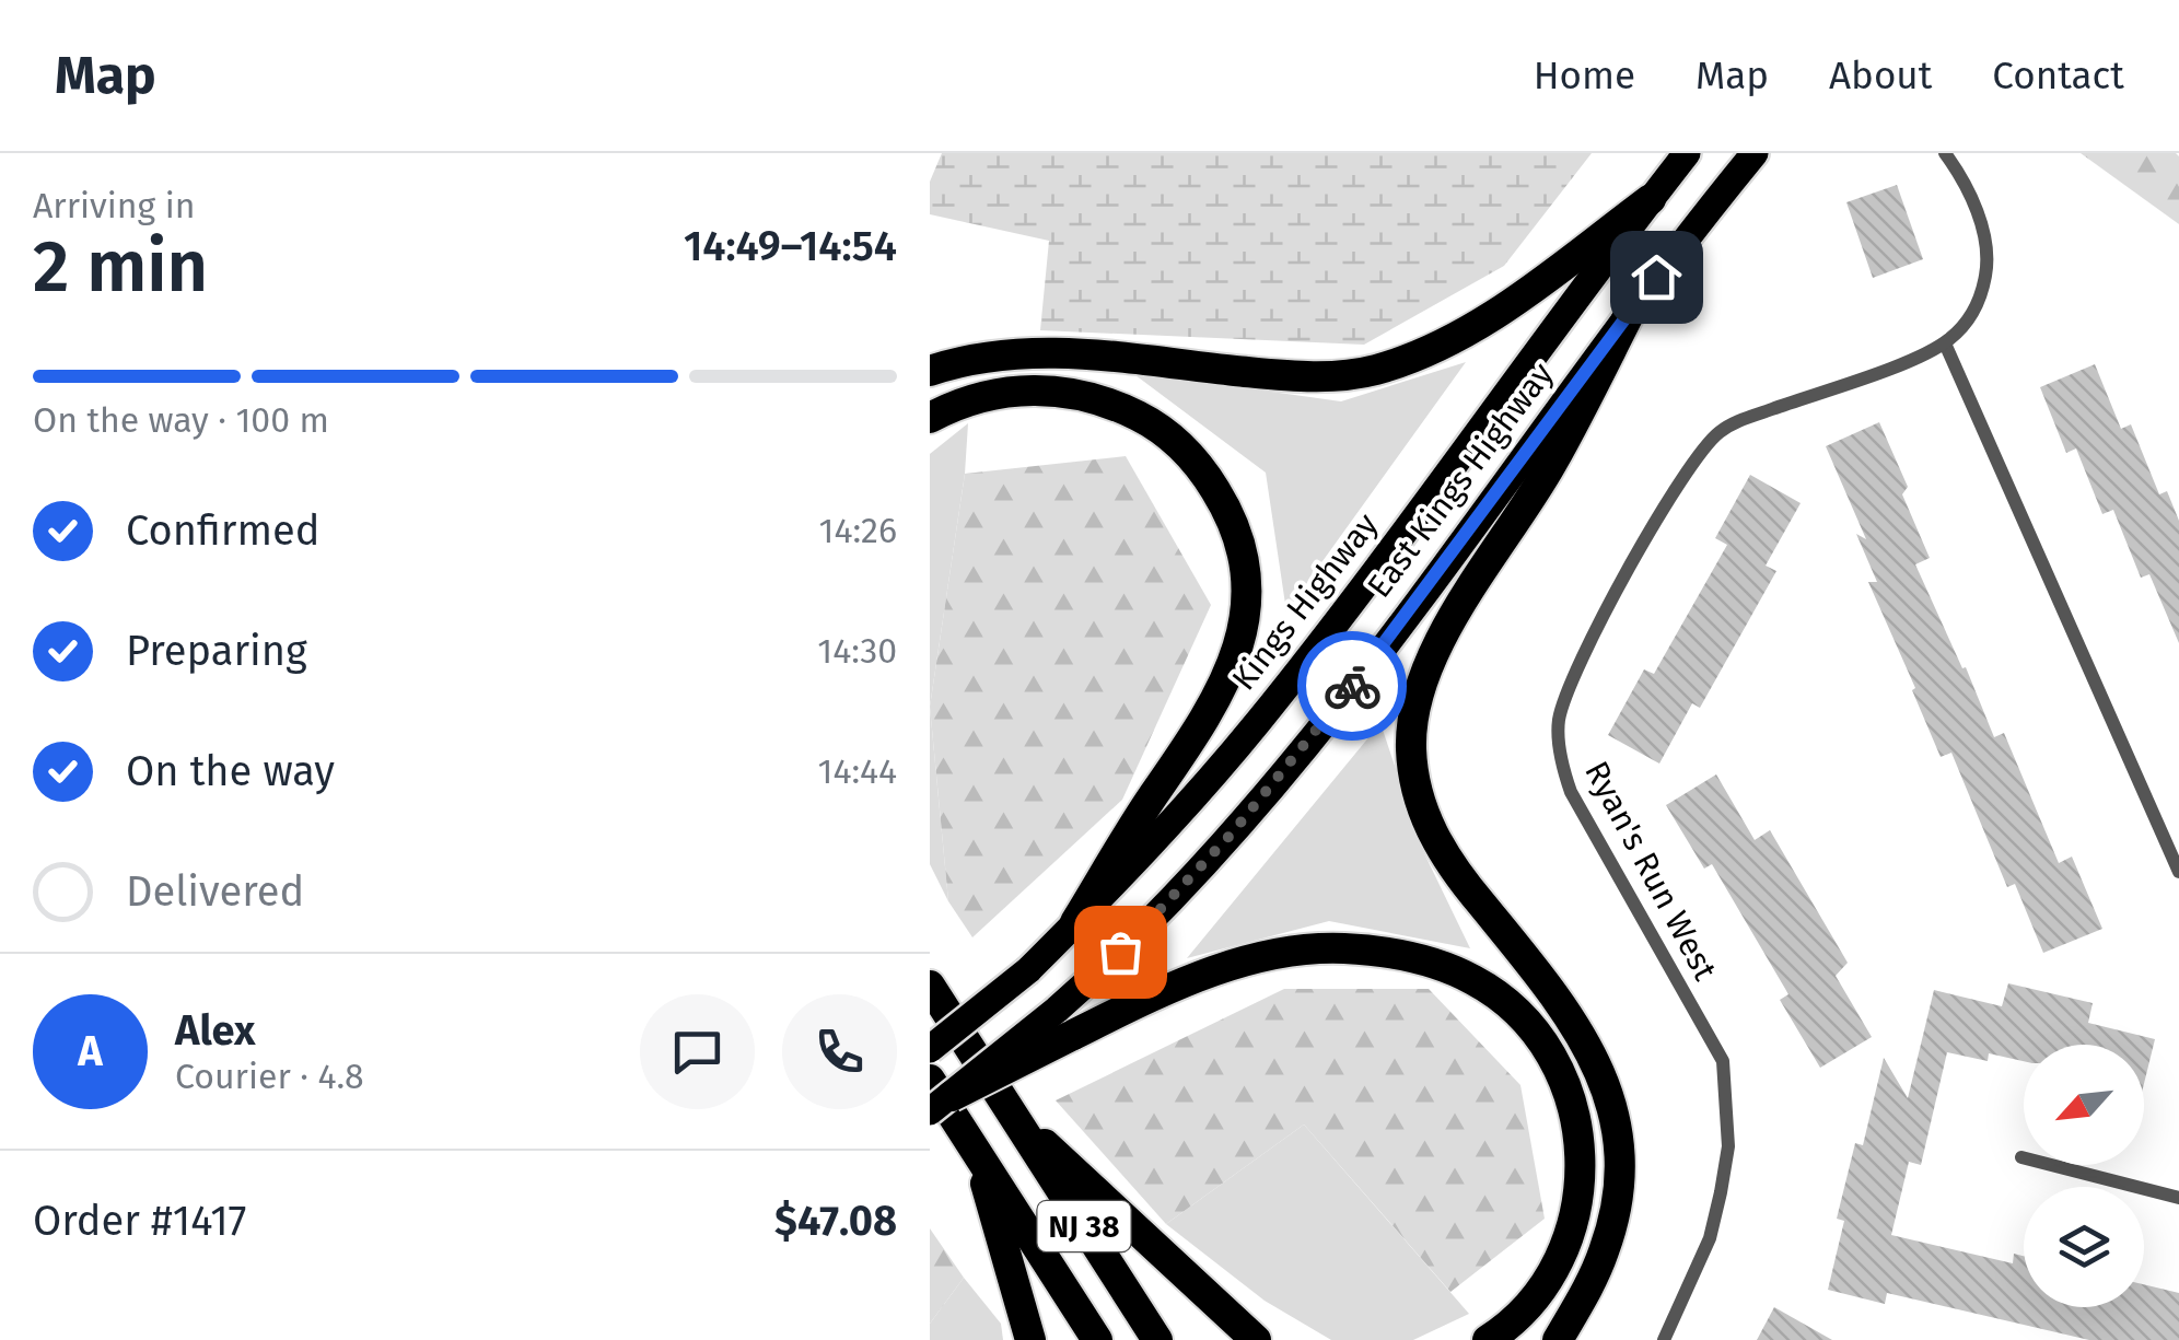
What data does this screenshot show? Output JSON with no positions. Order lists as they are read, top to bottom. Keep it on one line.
{"streets":{"highway":["NJ 38"],"main road":["East Kings Highway","Kings Highway"],"lane":["Ryan's Run West"]},"north":"bottom left","page":{"header":"Map","nav":["Home","Map","About","Contact"],"heading":["2 min","Arriving in","14:49–14:54"],"panel":["Alex","Courier · 4.8","Order #1417","$47.08"],"bar":"On the way · 100 m","list":[["Confirmed","14:26"],["Preparing","14:30"],["On the way","14:44"],"Delivered"],"round":"A"}}
